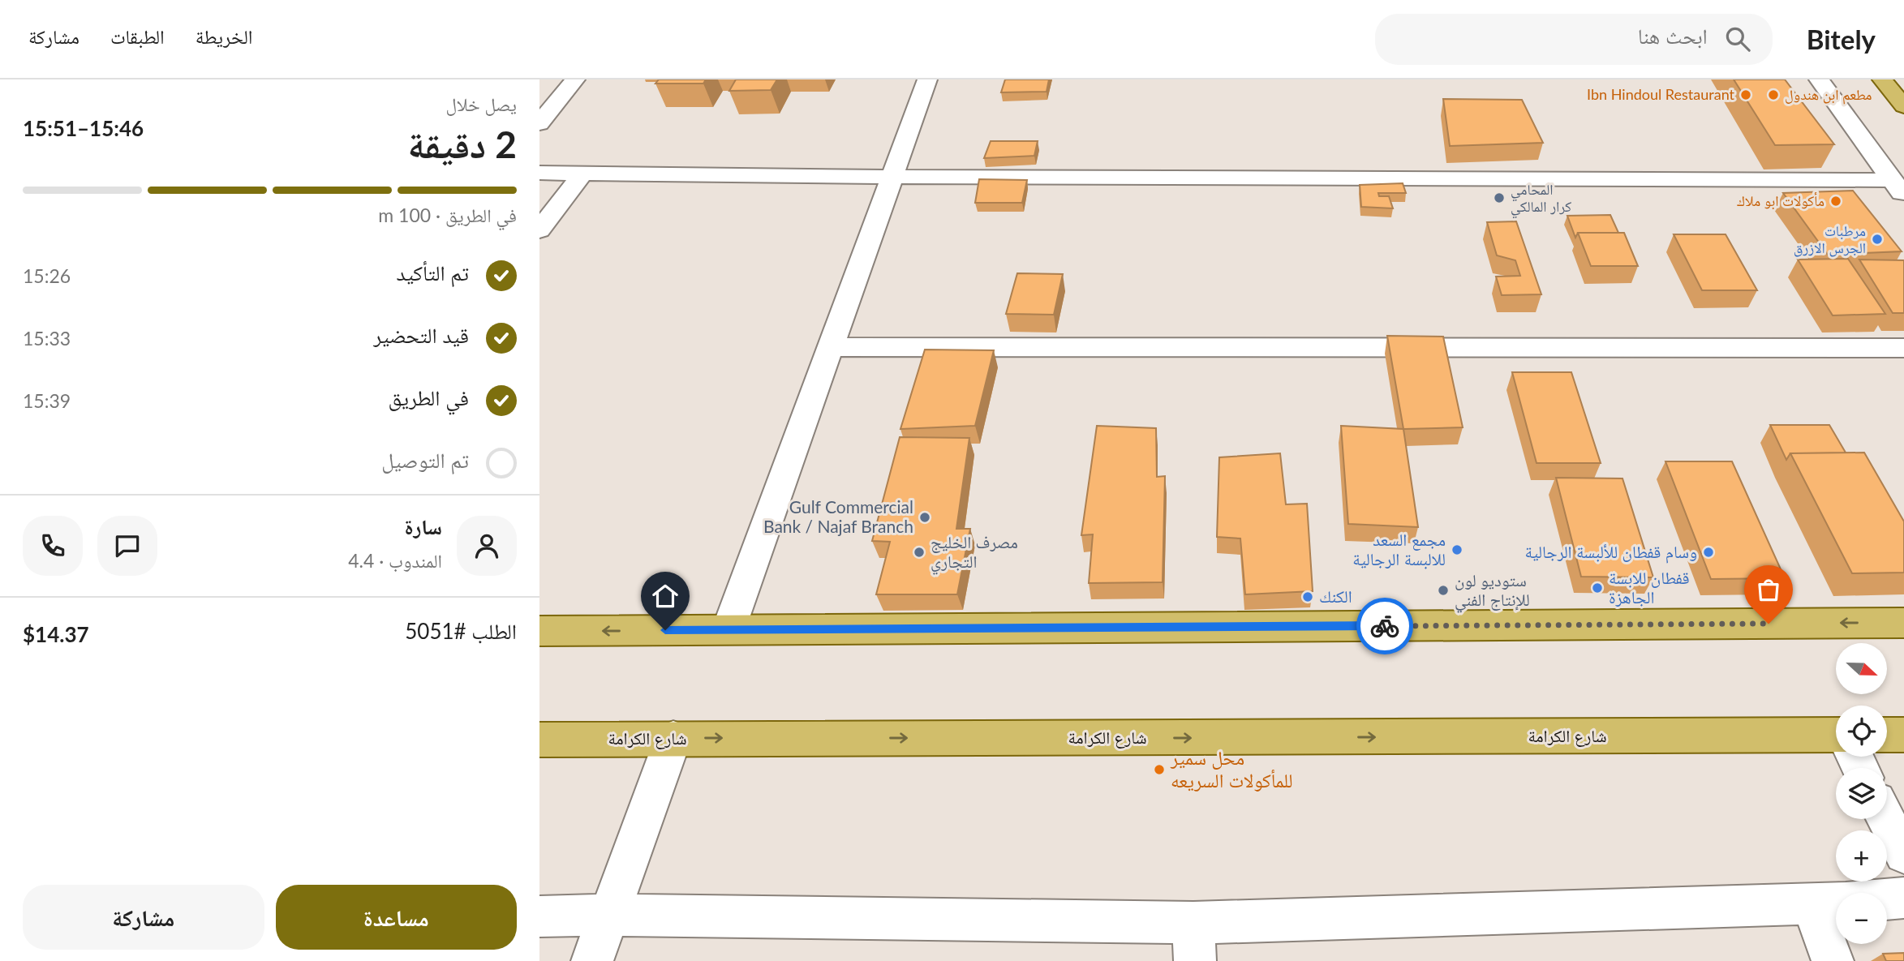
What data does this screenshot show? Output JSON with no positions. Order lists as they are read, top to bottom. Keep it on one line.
{"streets":{"main road":["شارع الكرامة"]},"places":["Ibn Hindoul Restaurant","مطعم ابن هندول","المحامي كرار المالكي","مأكولات ابو ملاك","مرطبات الجرس الازرق","Gulf Commercial Bank / Najaf Branch","مجمع السعد للالبسة الرجالية","مصرف الخليج التجاري","وسام قفطان للألبسة الرجالية","قفطان للابسة الجاهزة","ستوديو لون للإنتاج الفني","الكنك","محل سمير للمأكولات السريعه"],"north":"right","page":{"header":"Bitely","search":"ابحث هنا","nav":["الخريطة","الطبقات","مشاركة"],"heading":["2 دقيقة","يصل خلال","15:46–15:51"],"panel":["سارة","المندوب · 4.4","الطلب #5051","$14.37"],"bar":"في الطريق · 100 m","list":[["تم التأكيد","15:26"],["قيد التحضير","15:33"],["في الطريق","15:39"],"تم التوصيل"],"map_buttons":["+","−"],"buttons":["مساعدة","مشاركة"]}}
